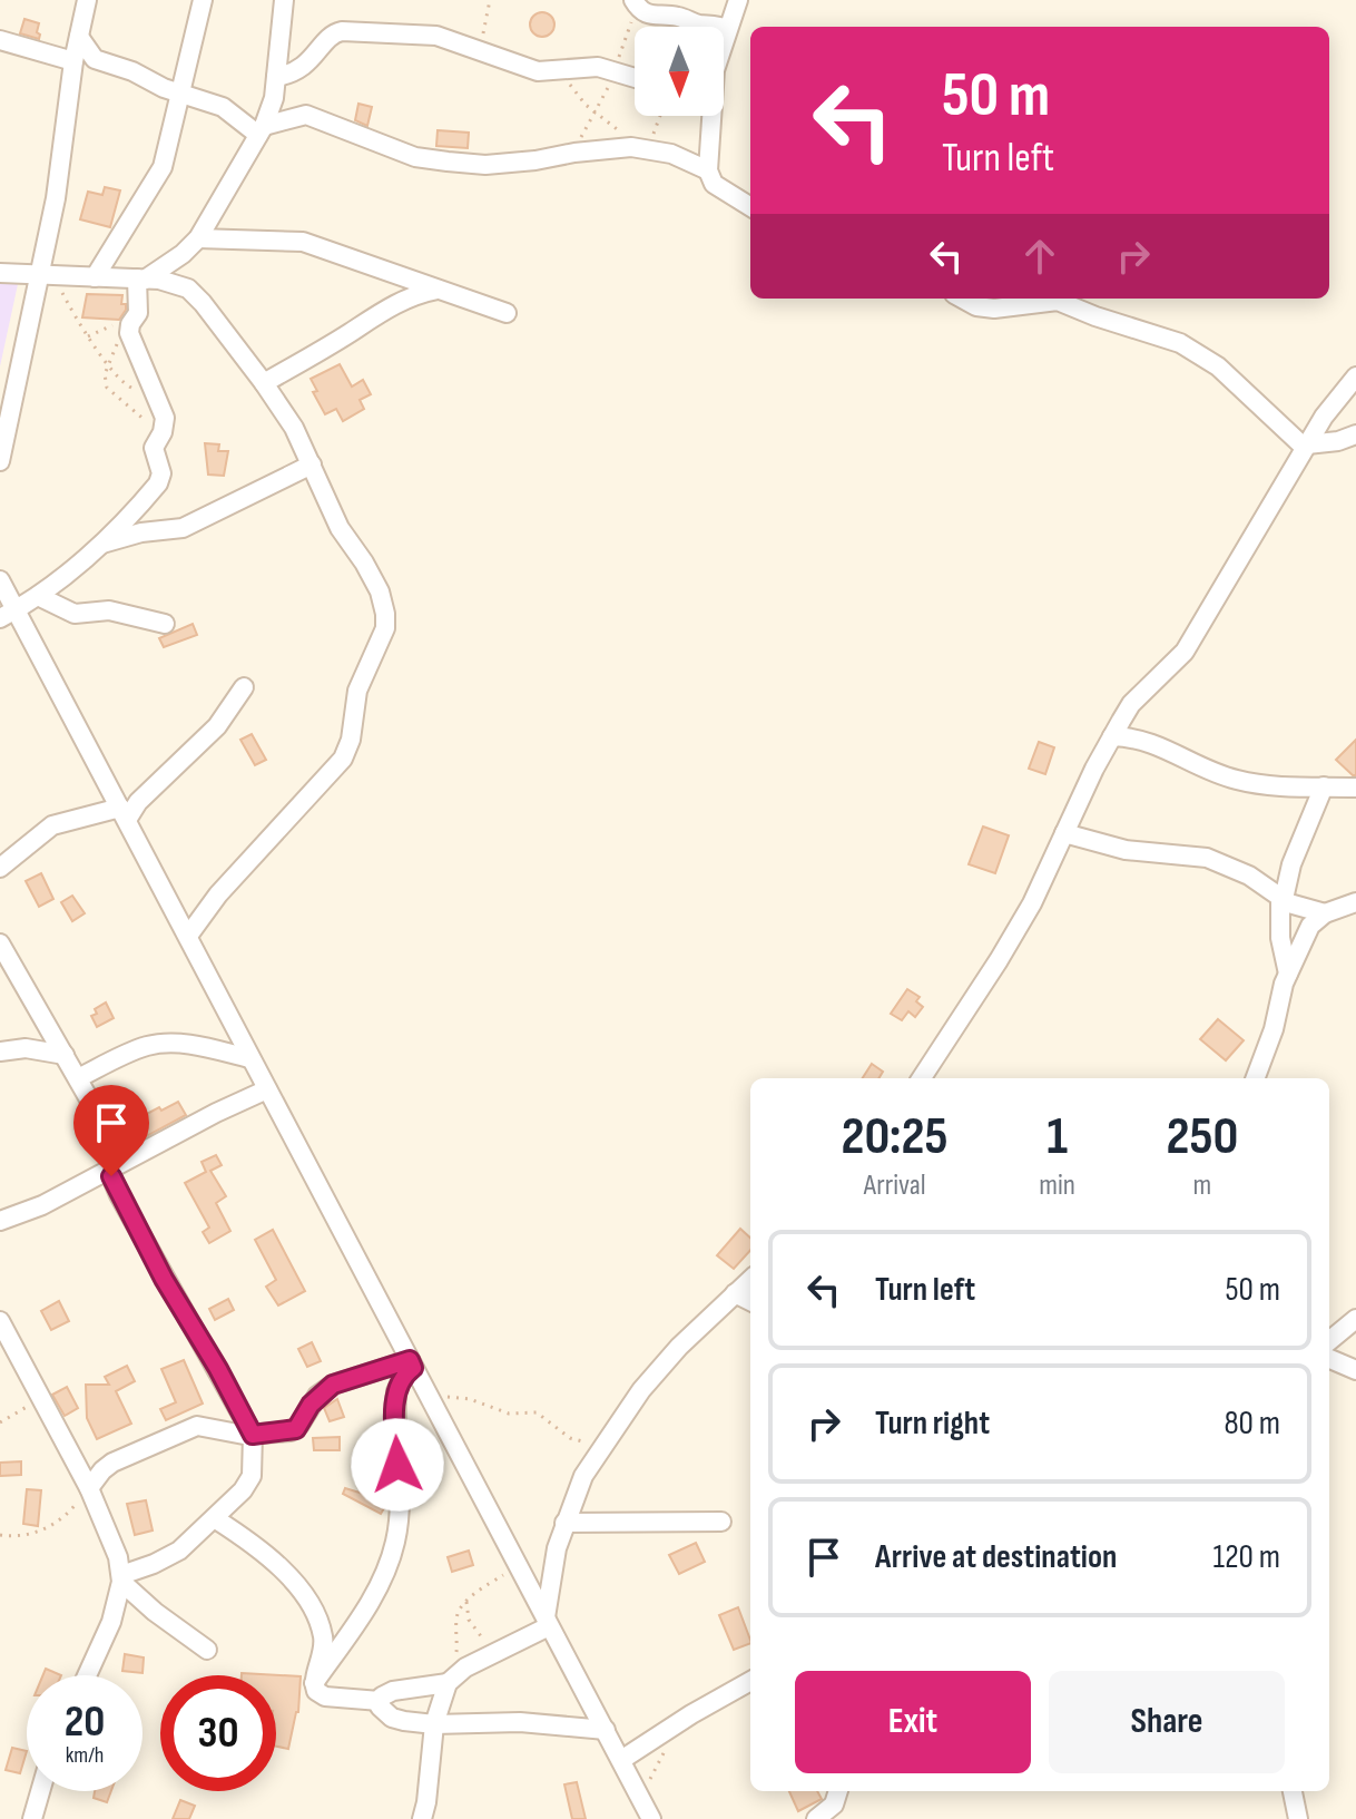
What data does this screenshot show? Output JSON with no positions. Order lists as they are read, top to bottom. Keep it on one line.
{"north":"bottom","page":{"turn":["50 m","Turn left"],"eta":["20:25","Arrival","1","min","250","m"],"list":[{"name":"Turn left","value":"50 m"},{"name":"Turn right","value":"80 m"},{"name":"Arrive at destination","value":"120 m"}],"buttons":["Exit","Share"],"speed":"20 km/h","limit":"30"}}
